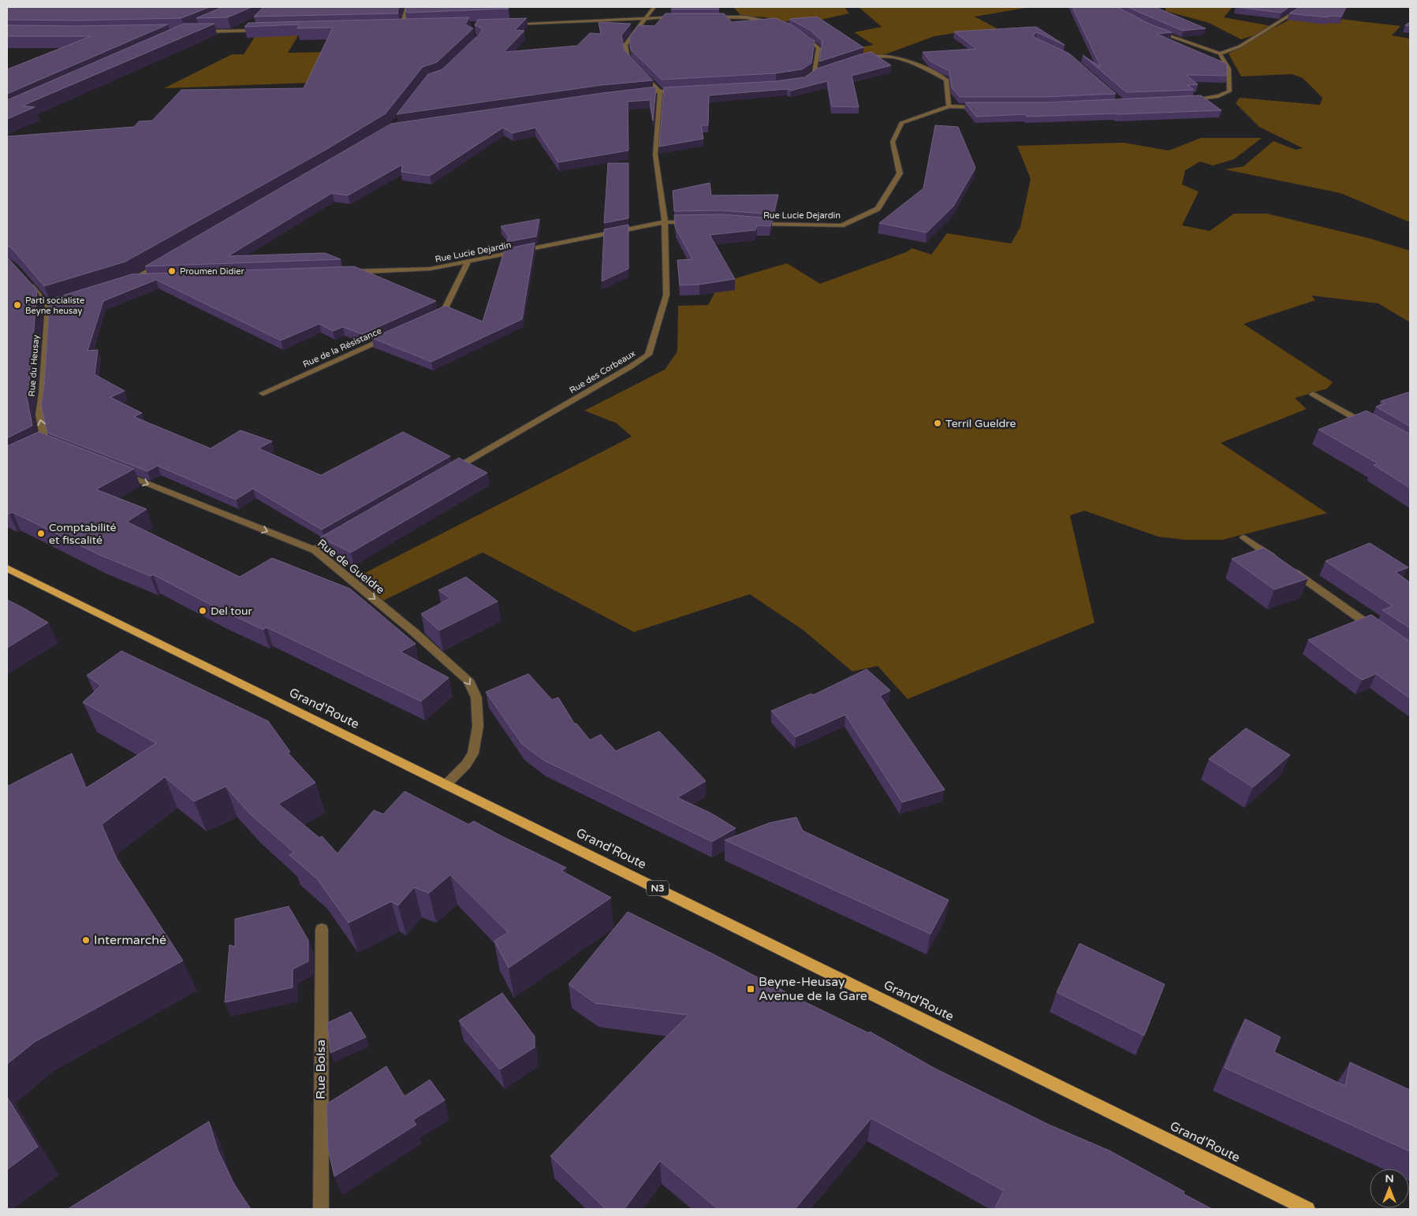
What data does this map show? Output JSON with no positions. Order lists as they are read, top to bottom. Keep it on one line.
{"streets":{"main road":["Grand'Route","N3"],"street":["Rue Lucie Dejardin","Rue de la Résistance","Rue du Heusay","Rue des Corbeaux","Rue de Gueldre","Rue Bolsa"]},"crossings":[["Rue Lucie Dejardin","Rue des Corbeaux"],["Rue de Gueldre","Grand'Route"]],"one_way":["Rue du Heusay","Rue de Gueldre"],"places":{"other":["Proumen Didier","Parti socialiste Beyne heusay","Terril Gueldre","Comptabilité et fiscalité","Del tour","Intermarché"],"transit":["Beyne-Heusay Avenue de la Gare"]},"north":"top"}
